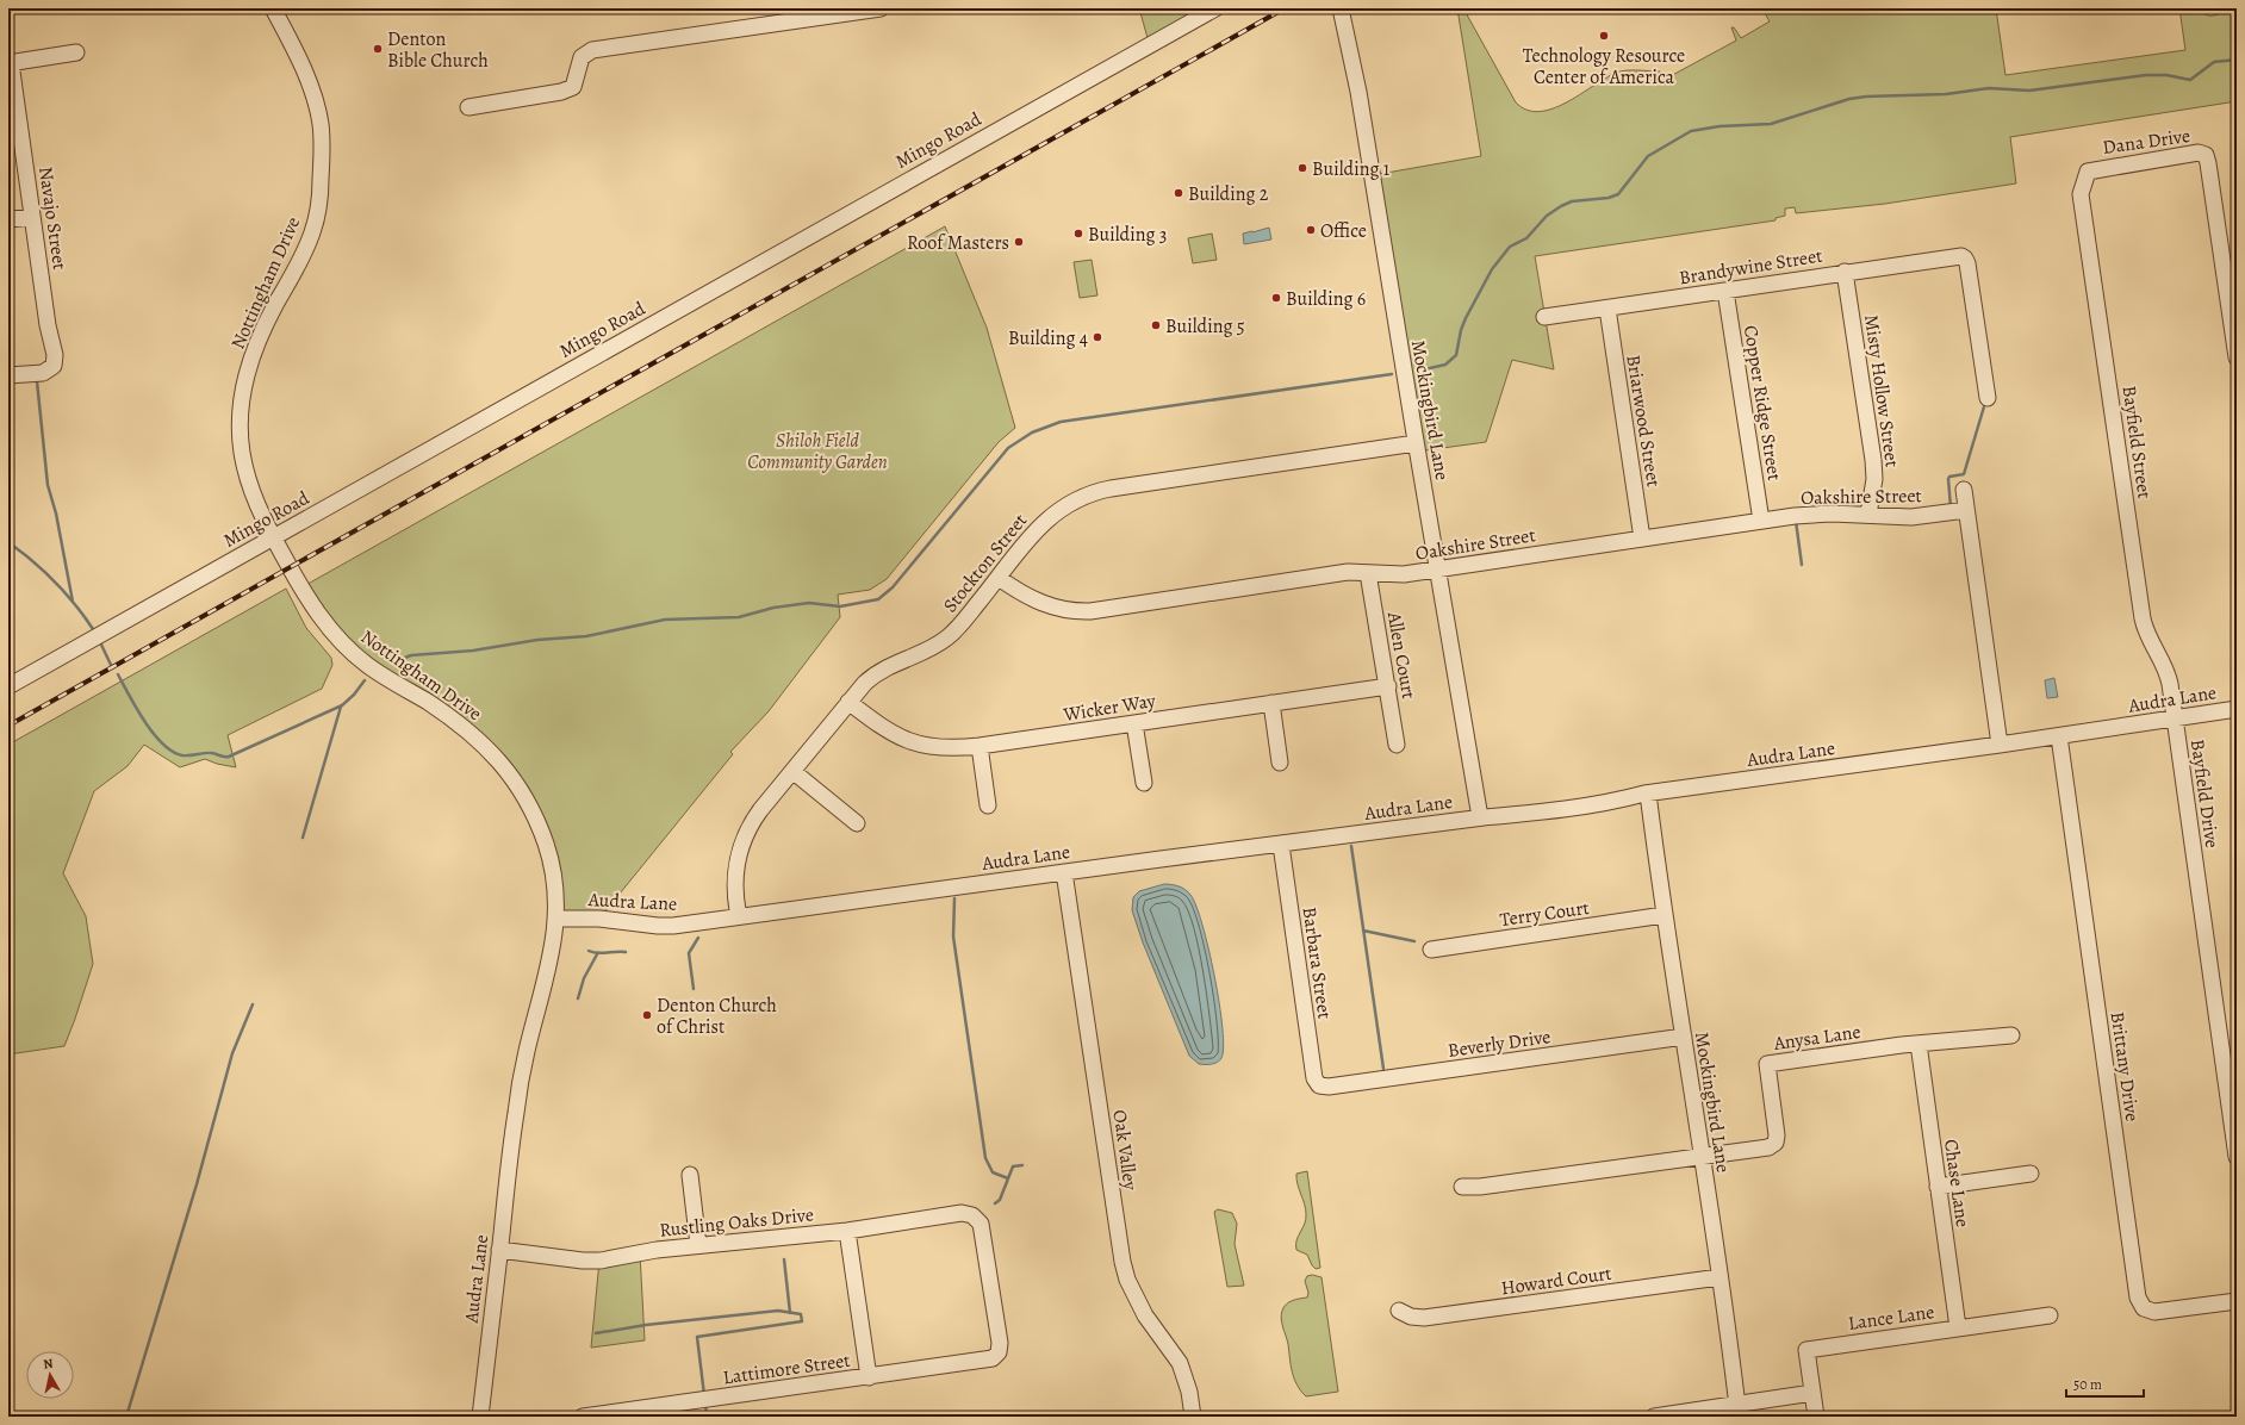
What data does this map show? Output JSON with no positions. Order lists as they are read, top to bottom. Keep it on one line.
{"streets":{"street":["Mingo Road","Dana Drive","Navajo Street","Brandywine Street","Nottingham Drive","Misty Hollow Street","Copper Ridge Street","Mockingbird Lane","Briarwood Street","Bayfield Street","Oakshire Street","Stockton Street","Allen Court","Audra Lane","Wicker Way","Bayfield Drive","Terry Court","Barbara Street","Anysa Lane","Beverly Drive","Brittany Drive","Oak Valley","Chase Lane","Rustling Oaks Drive","Howard Court","Lance Lane","Lattimore Street"]},"crossings":[["Mingo Road","Nottingham Drive"],["Dana Drive","Bayfield Street"],["Brandywine Street","Misty Hollow Street"],["Brandywine Street","Copper Ridge Street"],["Brandywine Street","Briarwood Street"],["Nottingham Drive","Audra Lane"],["Misty Hollow Street","Oakshire Street"],["Copper Ridge Street","Oakshire Street"],["Mockingbird Lane","Oakshire Street"],["Mockingbird Lane","Stockton Street"],["Mockingbird Lane","Audra Lane"],["Mockingbird Lane","Terry Court"],["Mockingbird Lane","Anysa Lane"],["Mockingbird Lane","Beverly Drive"],["Mockingbird Lane","Howard Court"],["Briarwood Street","Oakshire Street"],["Bayfield Street","Audra Lane"],["Bayfield Street","Bayfield Drive"],["Oakshire Street","Stockton Street"],["Oakshire Street","Allen Court"],["Stockton Street","Audra Lane"],["Stockton Street","Wicker Way"],["Allen Court","Wicker Way"],["Audra Lane","Bayfield Drive"],["Audra Lane","Barbara Street"],["Audra Lane","Brittany Drive"],["Audra Lane","Oak Valley"],["Audra Lane","Rustling Oaks Drive"],["Barbara Street","Beverly Drive"],["Anysa Lane","Chase Lane"],["Chase Lane","Lance Lane"],["Rustling Oaks Drive","Lattimore Street"]],"parks":["Shiloh Field Community Garden"],"places":["Technology Resource Center of America","Denton Bible Church","Building 1","Building 2","Office","Building 3","Roof Masters","Building 6","Building 5","Building 4","Denton Church of Christ"],"scale_bar":"50 m","north":"top"}
